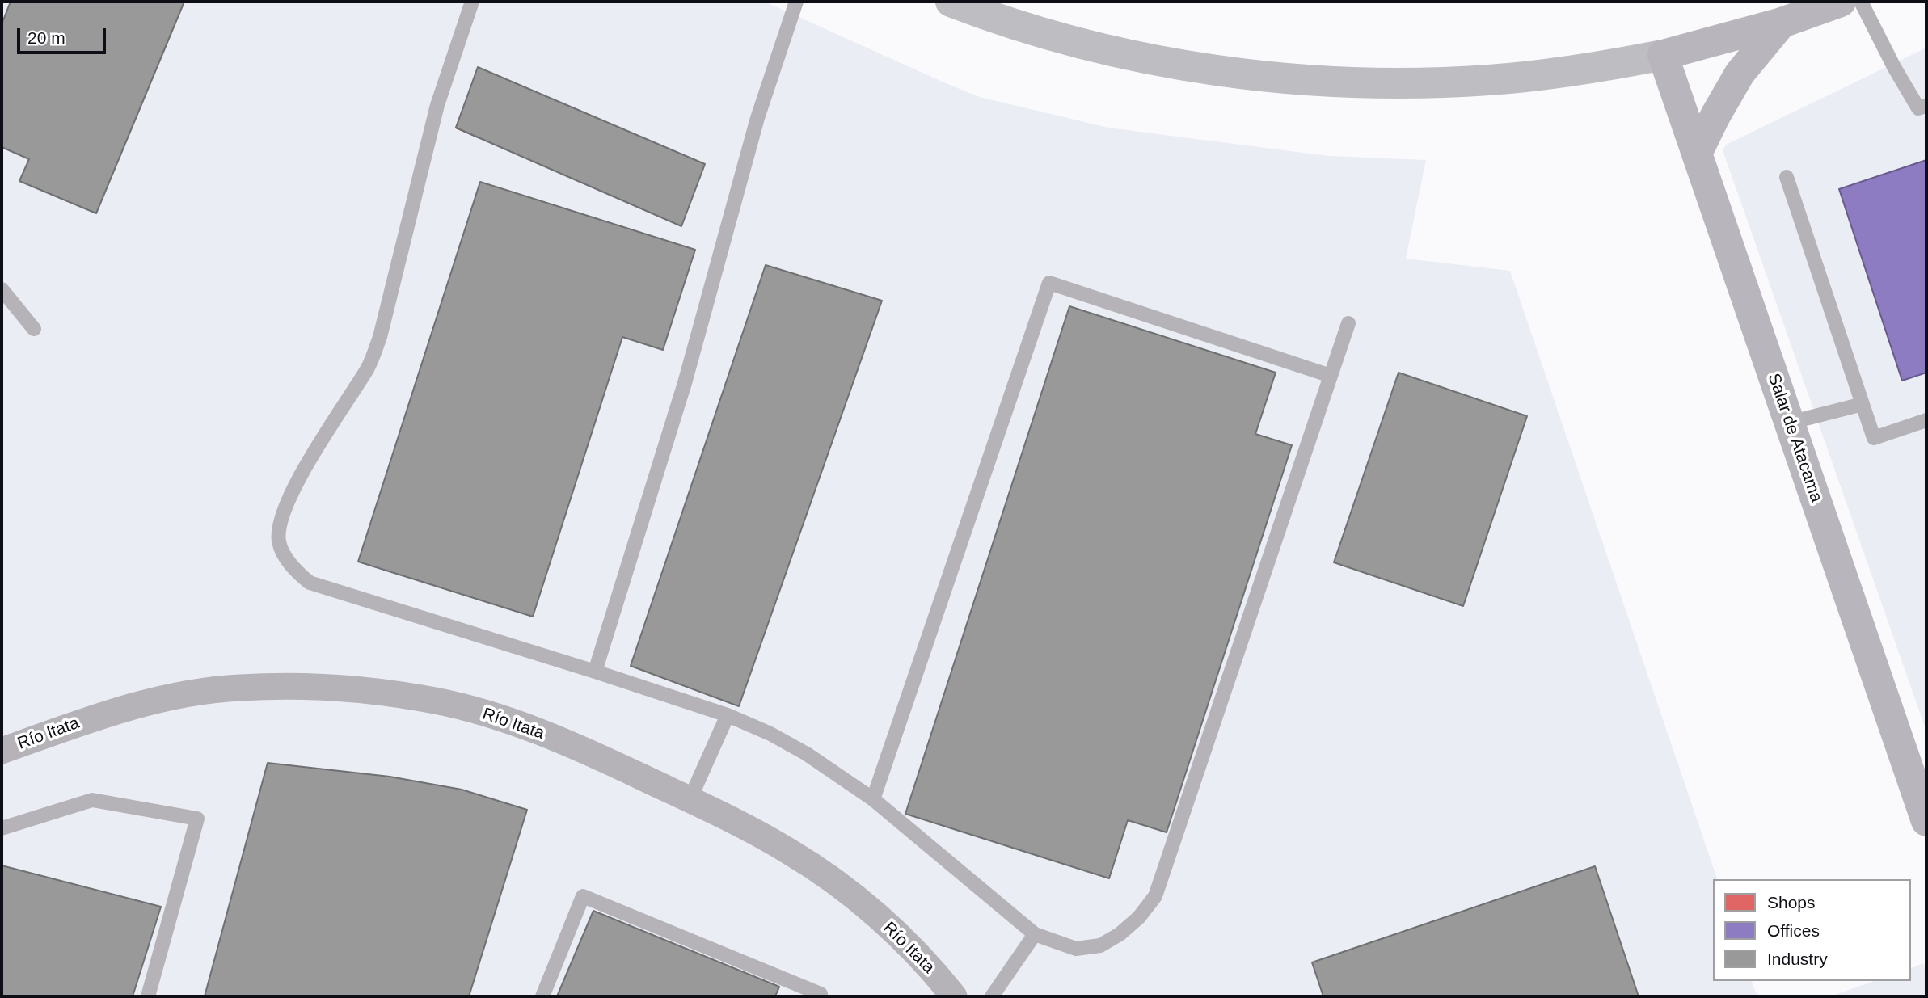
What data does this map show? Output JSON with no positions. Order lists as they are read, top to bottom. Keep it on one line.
{"streets":{"main road":["Salar de Atacama"],"street":["Río Itata"]},"legend":["Shops","Offices","Industry"],"scale_bar":"20 m"}
